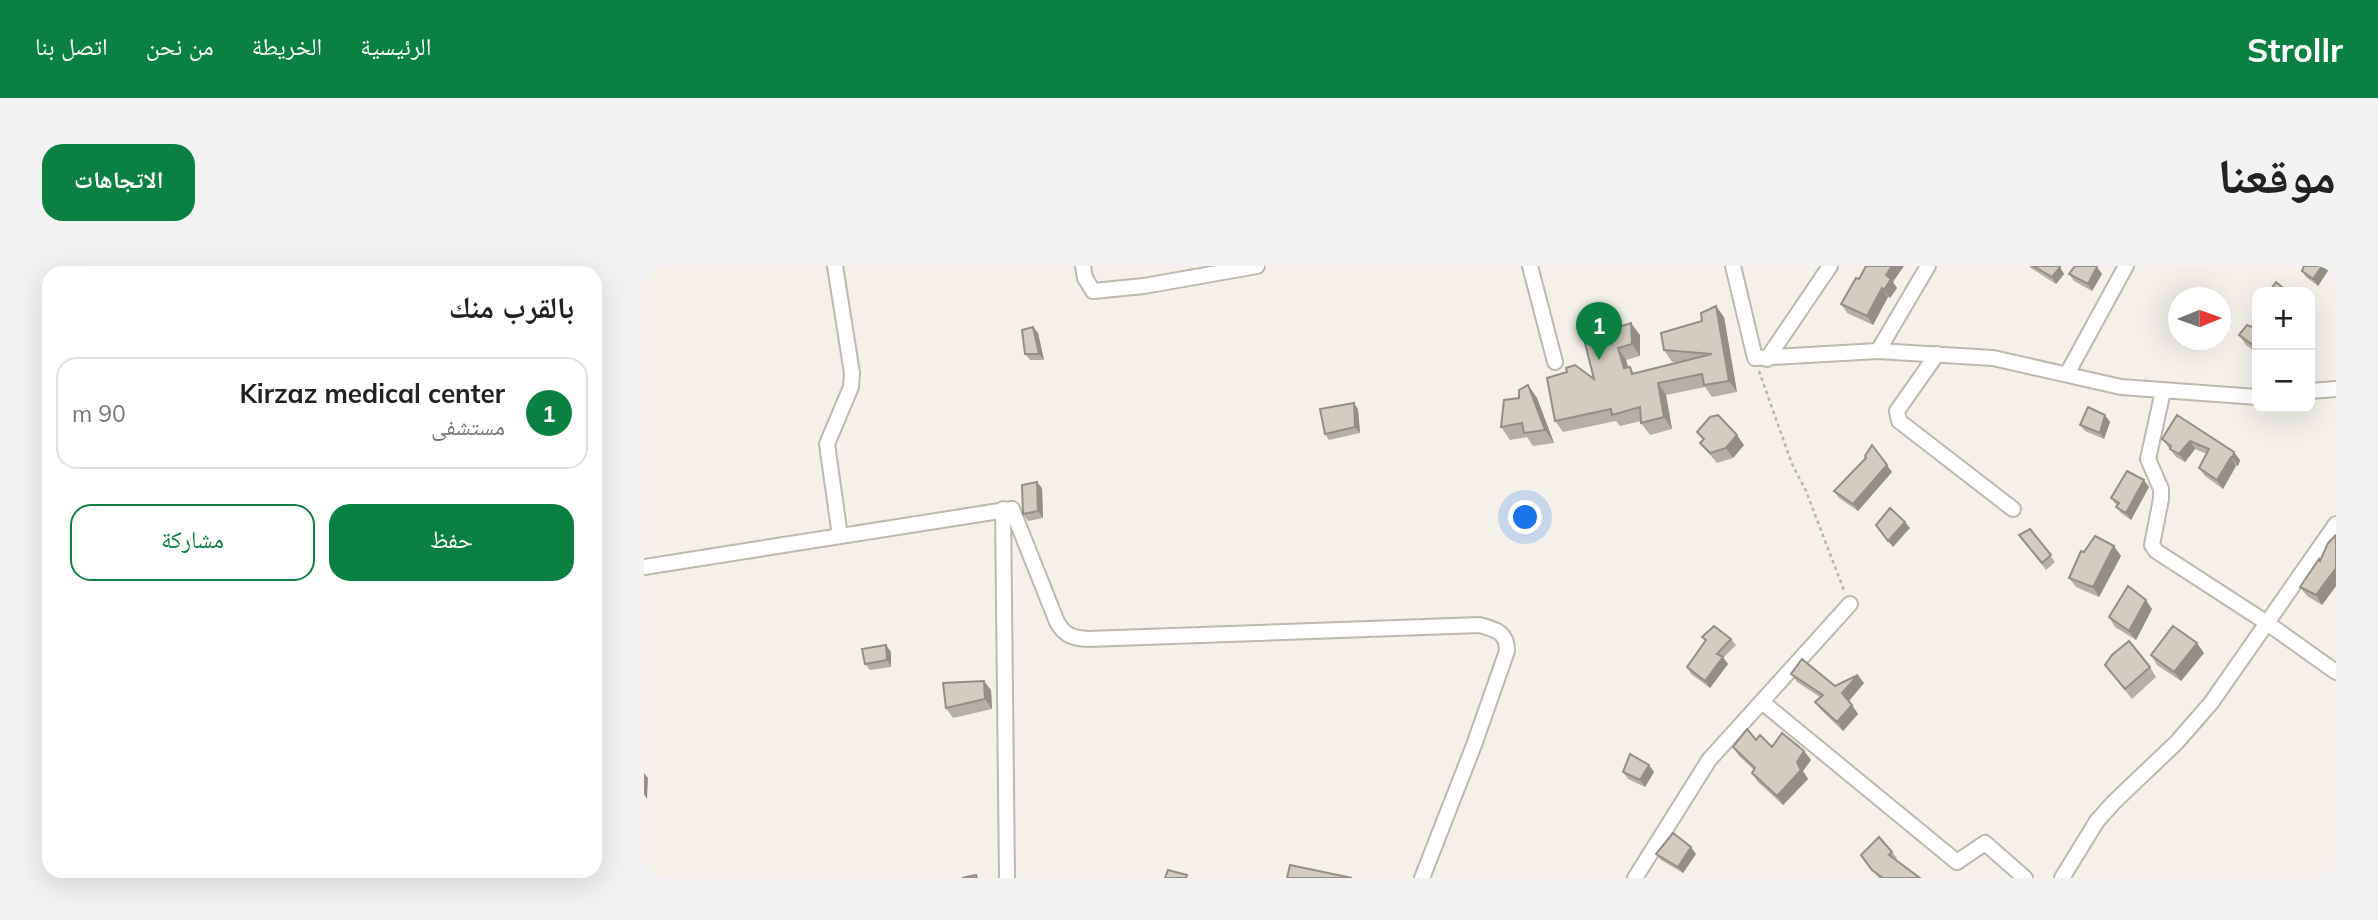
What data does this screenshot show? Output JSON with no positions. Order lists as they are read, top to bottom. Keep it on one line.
{"north":"right","page":{"header":"Strollr","nav":["الرئيسية","الخريطة","من نحن","اتصل بنا"],"title":"موقعنا","buttons":["الاتجاهات",["حفظ","مشاركة"]],"heading":"بالقرب منك","map_buttons":["+","−"],"pins":"1","list":[{"mark":"1","name":"Kirzaz medical center","note":"مستشفى","value":"90 m"}]}}
